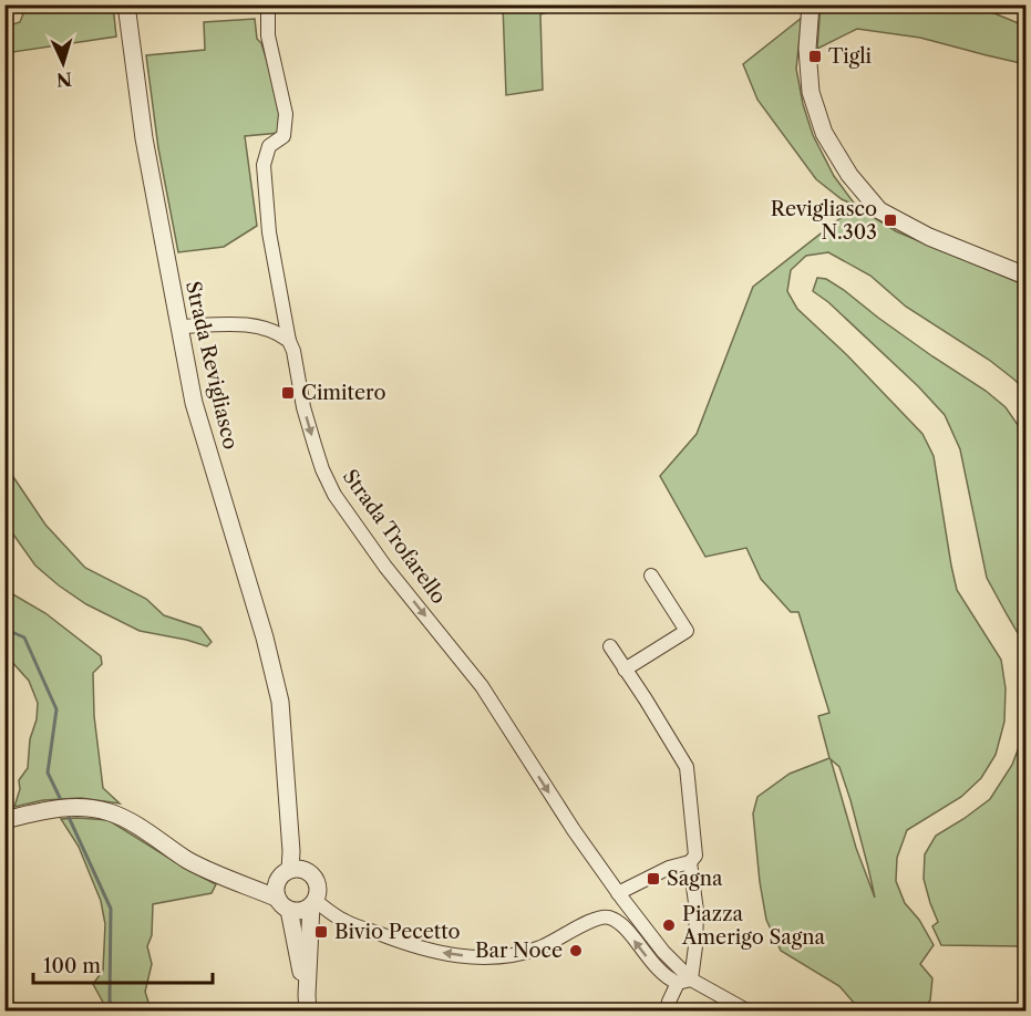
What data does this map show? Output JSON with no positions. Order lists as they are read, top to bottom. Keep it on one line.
{"streets":{"street":["Strada Revigliasco","Strada Trofarello"]},"one_way":["Strada Trofarello"],"places":{"transit":["Tigli","Revigliasco N.303","Cimitero","Sagna","Bivio Pecetto"],"other":["Piazza Amerigo Sagna","Bar Noce"]},"scale_bar":"100 m","north":"bottom"}
